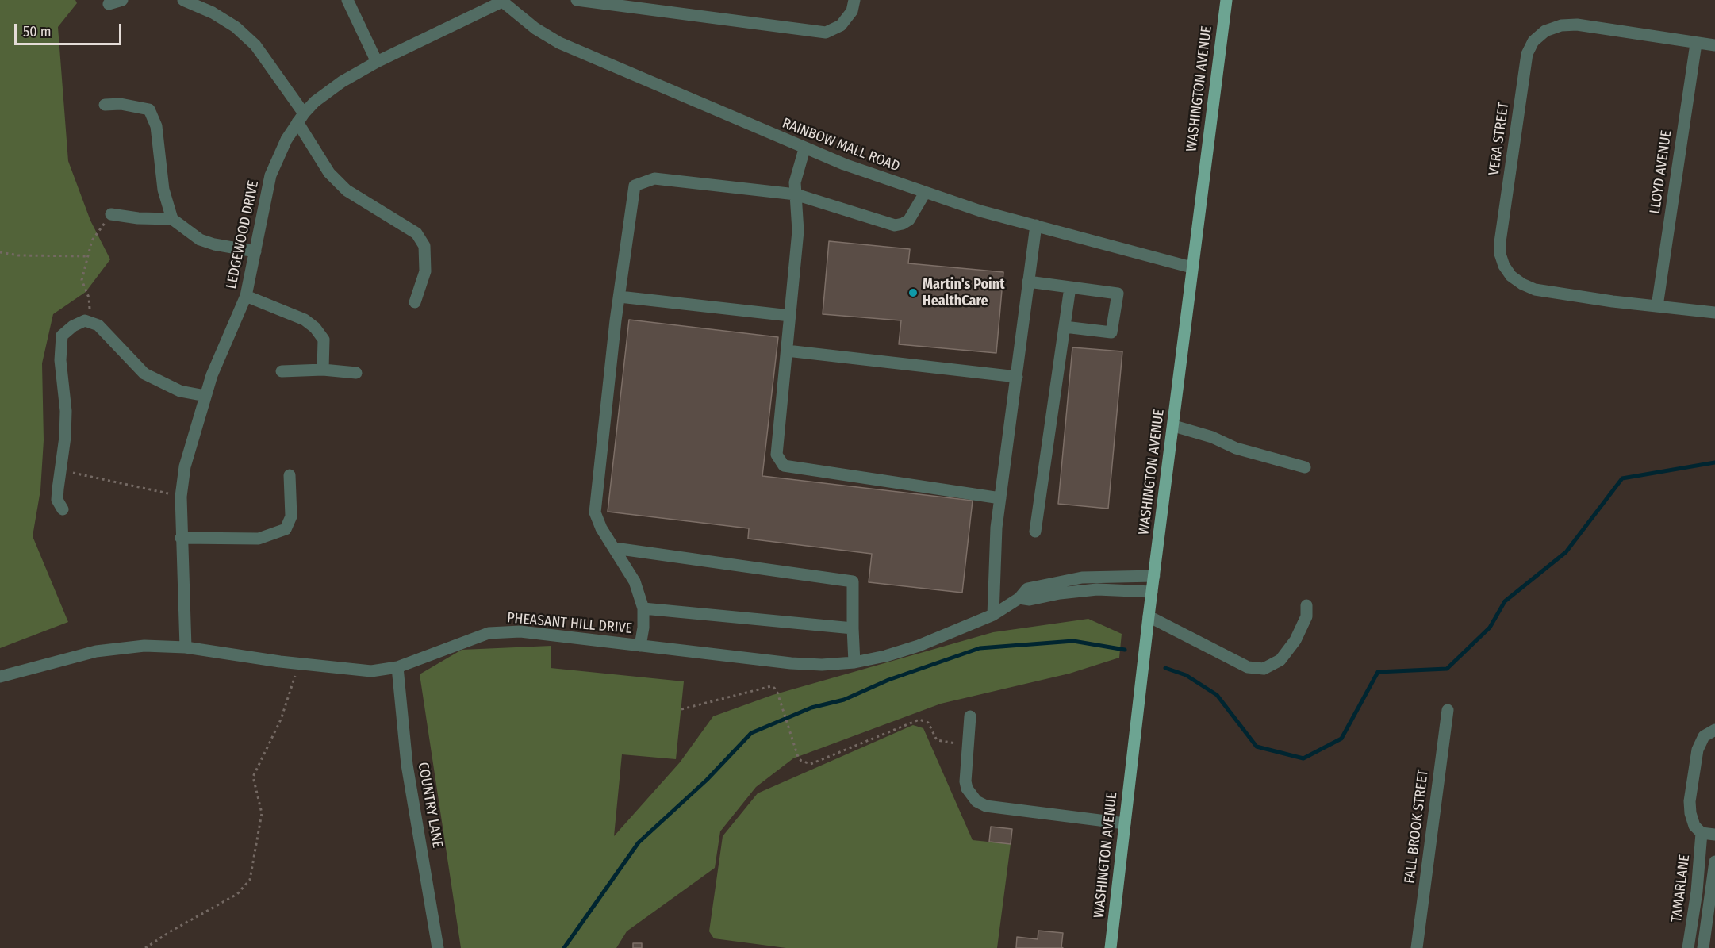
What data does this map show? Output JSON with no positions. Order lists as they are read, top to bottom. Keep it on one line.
{"streets":{"main road":["WASHINGTON AVENUE"],"street":["VERA STREET","RAINBOW MALL ROAD","LLOYD AVENUE","LEDGEWOOD DRIVE","PHEASANT HILL DRIVE","COUNTRY LANE","FALL BROOK STREET","TAMARLANE"]},"crossings":[["WASHINGTON AVENUE","RAINBOW MALL ROAD"],["WASHINGTON AVENUE","PHEASANT HILL DRIVE"],["VERA STREET","LLOYD AVENUE"],["RAINBOW MALL ROAD","LEDGEWOOD DRIVE"],["LEDGEWOOD DRIVE","PHEASANT HILL DRIVE"],["PHEASANT HILL DRIVE","COUNTRY LANE"]],"places":["Martin's Point HealthCare"],"scale_bar":"50 m"}
